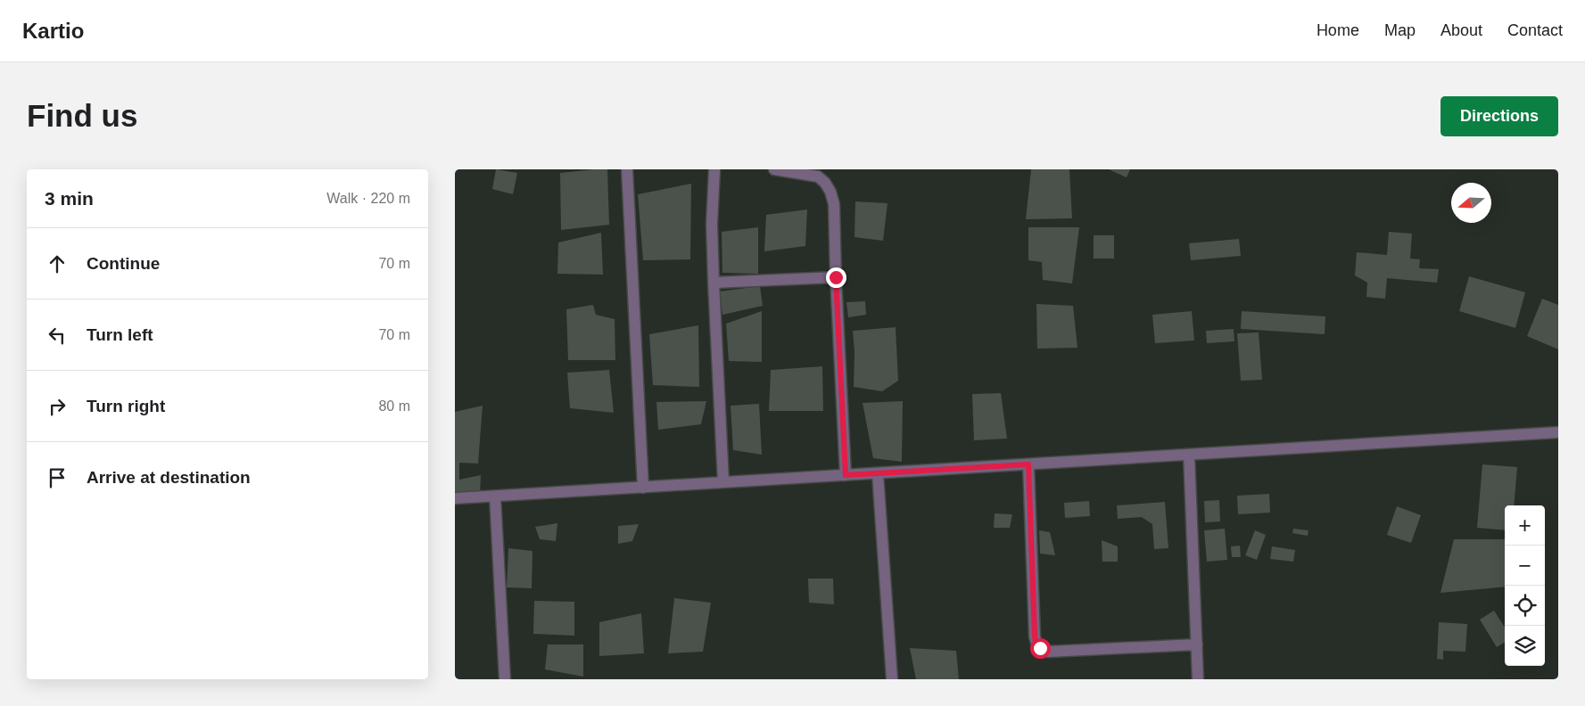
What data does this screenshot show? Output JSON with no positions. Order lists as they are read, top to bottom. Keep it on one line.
{"north":"left","page":{"header":"Kartio","nav":["Home","Map","About","Contact"],"buttons":"Directions","title":"Find us","heading":["3 min","Walk · 220 m"],"list":[["Continue","70 m"],["Turn left","70 m"],["Turn right","80 m"],"Arrive at destination"],"map_buttons":["+","−"]}}
